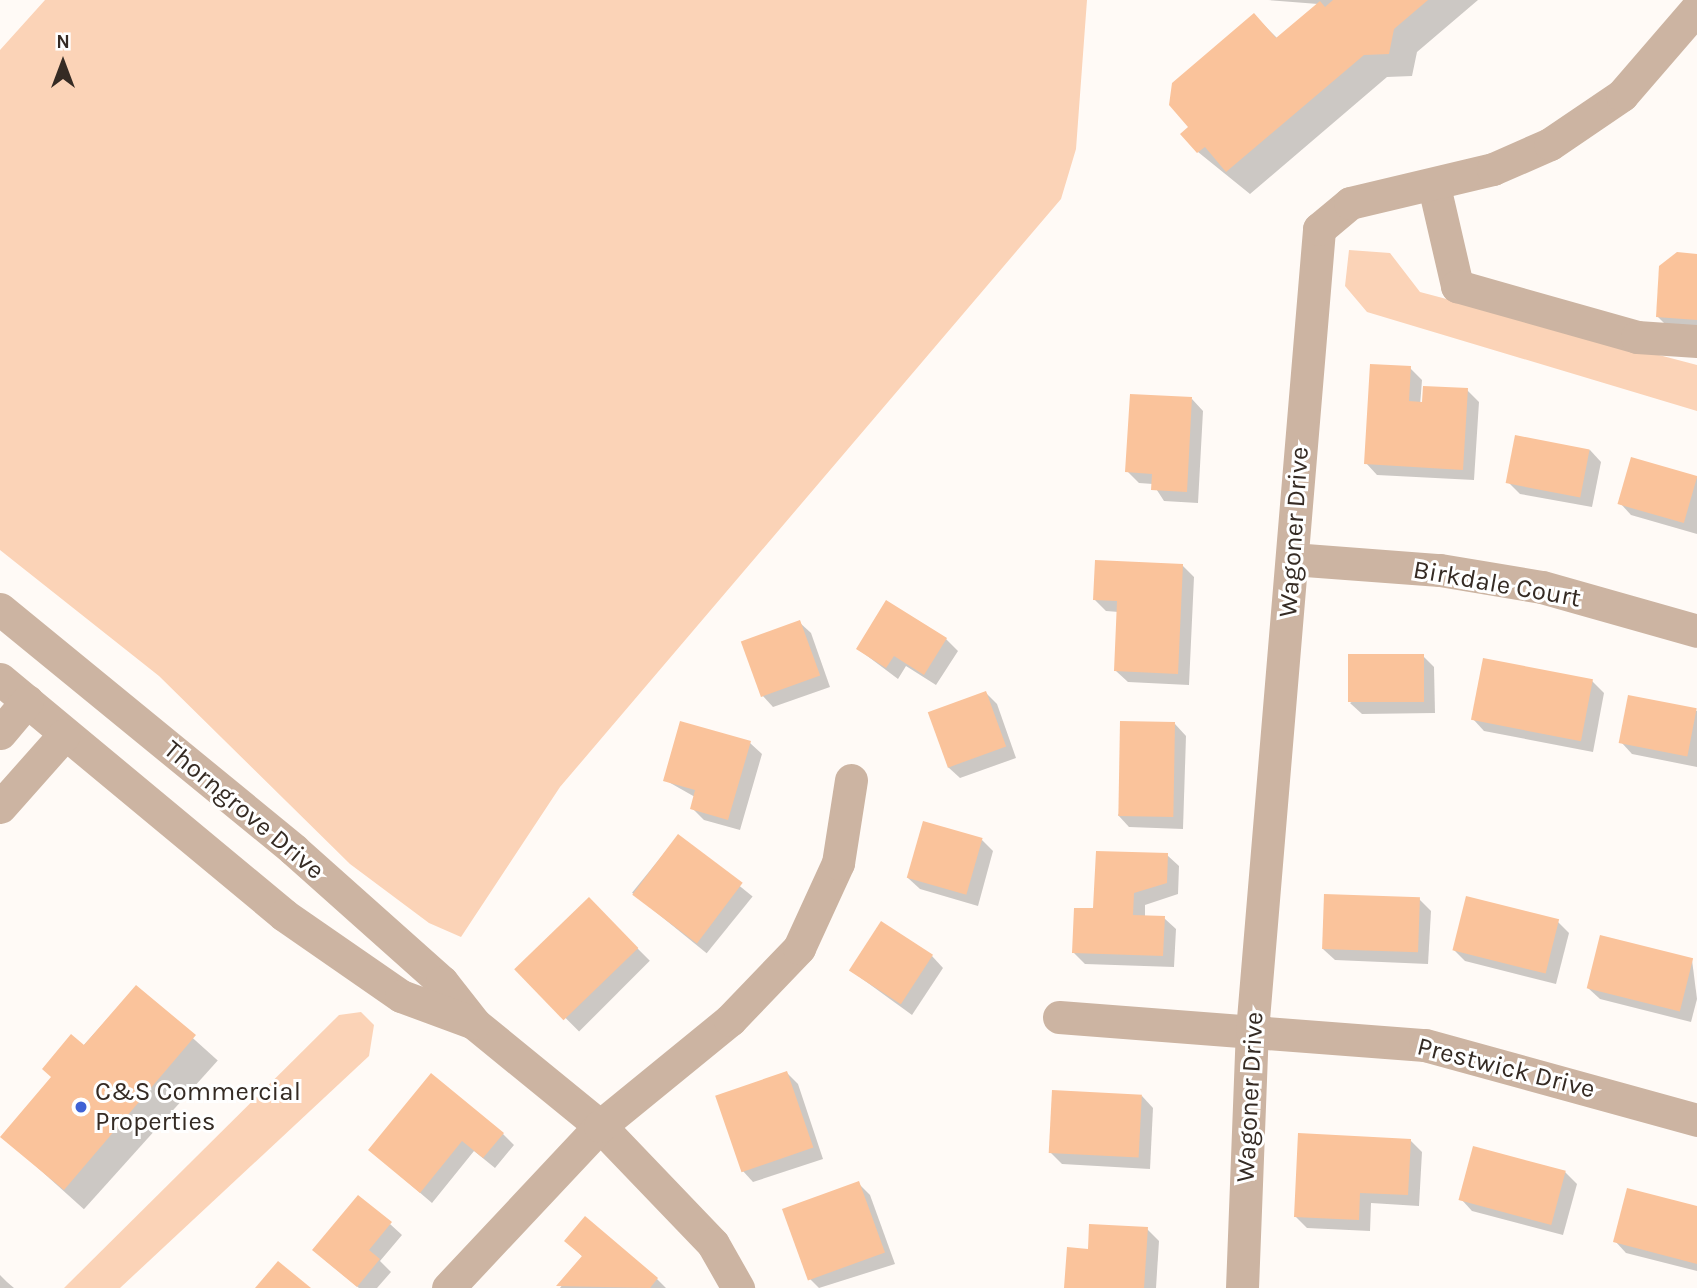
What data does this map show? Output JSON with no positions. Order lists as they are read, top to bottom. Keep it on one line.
{"streets":{"street":["Wagoner Drive","Birkdale Court","Thorngrove Drive","Prestwick Drive"]},"crossings":[["Wagoner Drive","Birkdale Court"],["Wagoner Drive","Prestwick Drive"]],"places":["C&S Commercial Properties"],"north":"top"}
